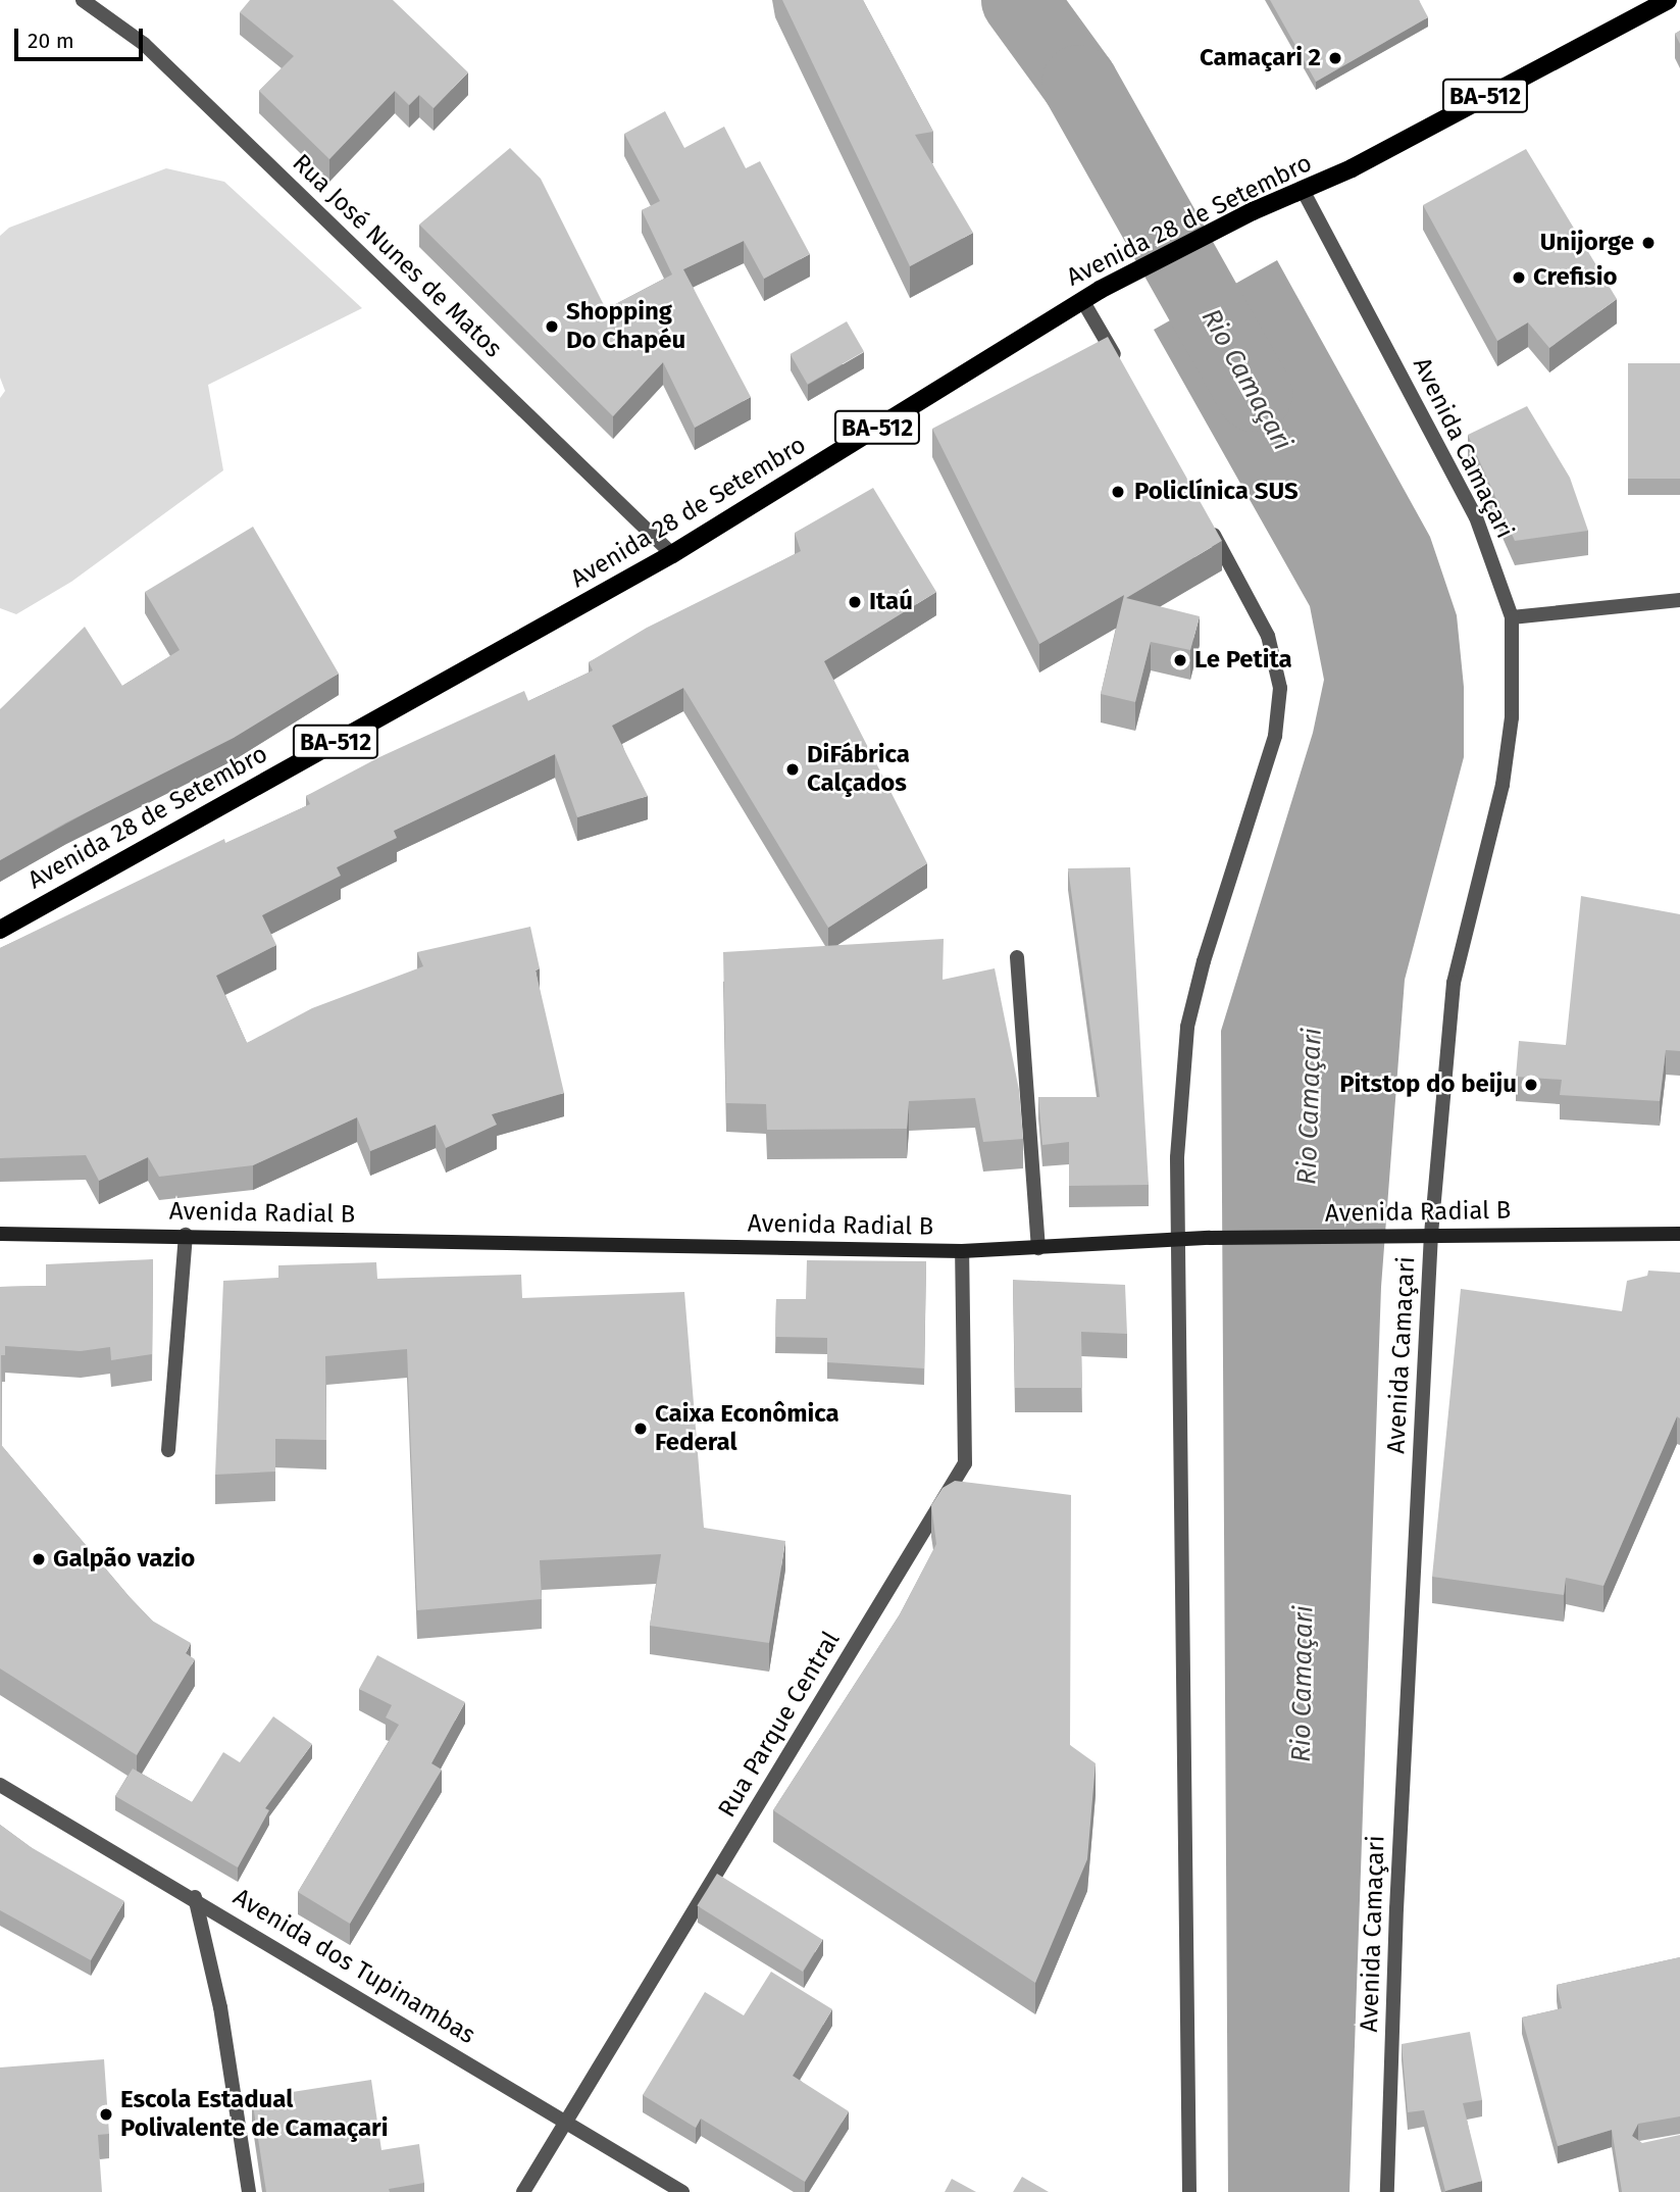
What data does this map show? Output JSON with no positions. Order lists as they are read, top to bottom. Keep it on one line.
{"streets":{"main road":["BA-512","Avenida 28 de Setembro","Avenida Radial B"],"street":["Rua José Nunes de Matos","Avenida Camaçari","Rua Parque Central","Avenida dos Tupinambas"]},"crossings":[["Avenida 28 de Setembro","Rua José Nunes de Matos"],["Avenida 28 de Setembro","Avenida Camaçari"],["Avenida Camaçari","Avenida Radial B"],["Avenida Radial B","Rua Parque Central"],["Rua Parque Central","Avenida dos Tupinambas"]],"water":["Rio Camaçari"],"places":["Camaçari 2","Unijorge","Crefisio","Shopping Do Chapéu","Policlínica SUS","Itaú","Le Petita","DiFábrica Calçados","Pitstop do beiju","Caixa Econômica Federal","Galpão vazio","Escola Estadual Polivalente de Camaçari"],"scale_bar":"20 m"}
